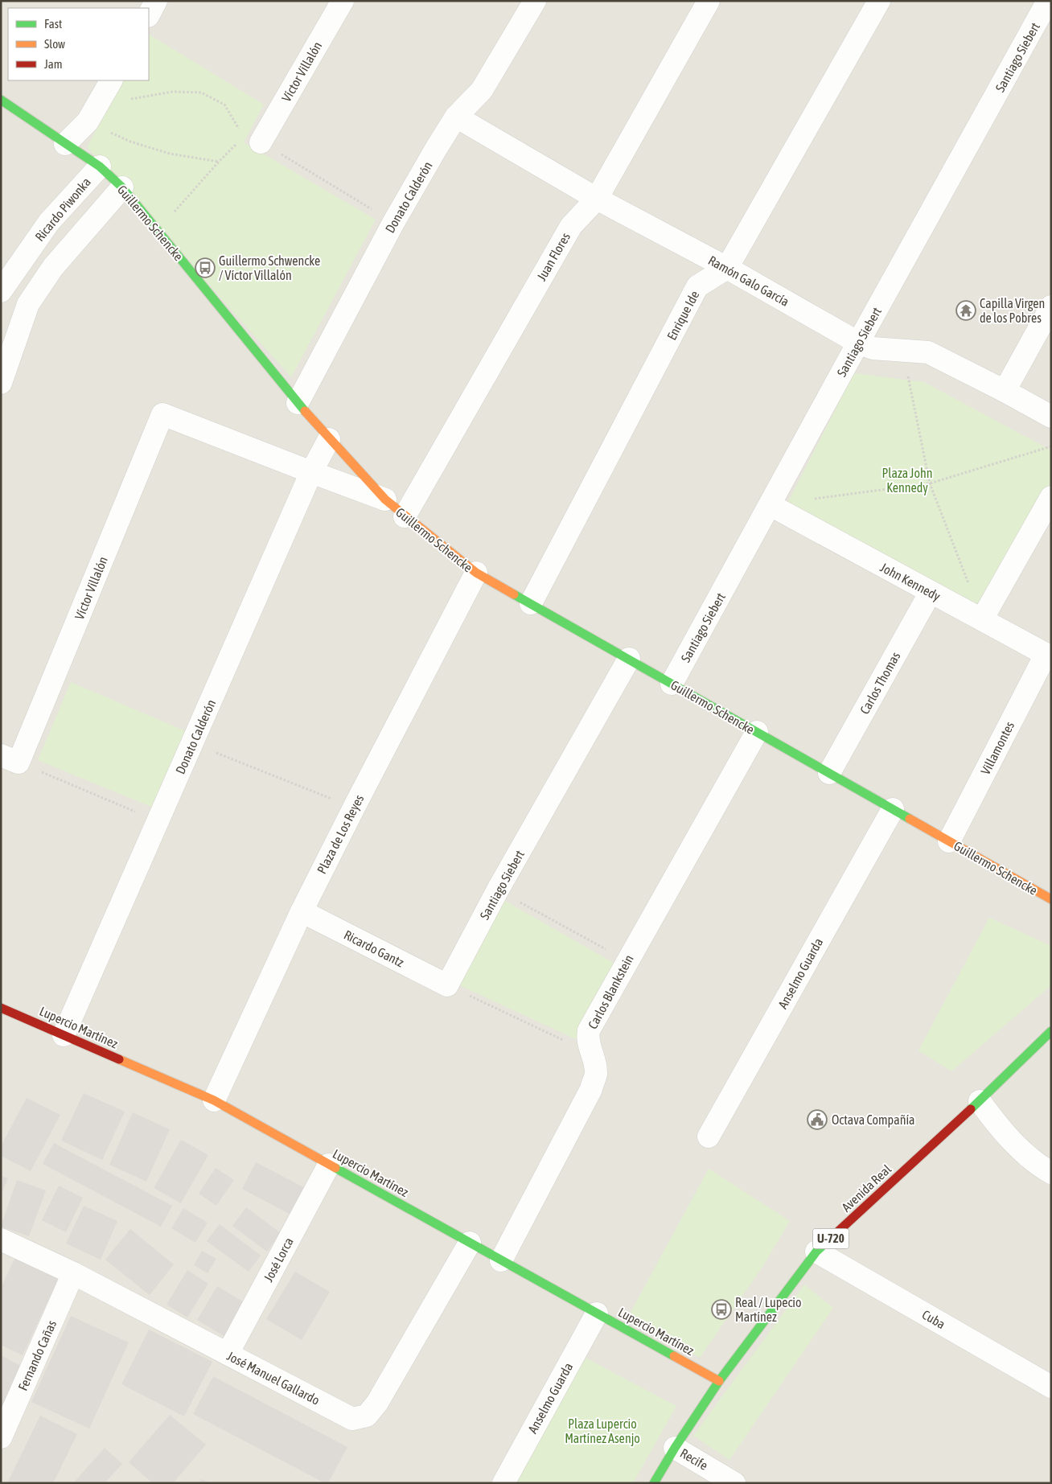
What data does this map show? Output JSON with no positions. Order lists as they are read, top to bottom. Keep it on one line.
{"streets":{"street":["Santiago Siebert","Víctor Villalón","Donato Calderón","Ricardo Piwonka","Guillermo Schencke","Juan Flores","Ramón Galo García","Enrique Ide","John Kennedy","Carlos Thomas","Villamontes","Plaza de Los Reyes","Ricardo Gantz","Anselmo Guarda","Carlos Blankstein","Lupercio Martínez","Avenida Real","U-720","José Lorca","Cuba","Fernando Cañas","José Manuel Gallardo","Recife"]},"crossings":[["Santiago Siebert","Guillermo Schencke"],["Santiago Siebert","Ramón Galo García"],["Santiago Siebert","John Kennedy"],["Santiago Siebert","Ricardo Gantz"],["Víctor Villalón","Guillermo Schencke"],["Donato Calderón","Guillermo Schencke"],["Donato Calderón","Ramón Galo García"],["Donato Calderón","Lupercio Martínez"],["Ricardo Piwonka","Guillermo Schencke"],["Guillermo Schencke","Juan Flores"],["Guillermo Schencke","Enrique Ide"],["Guillermo Schencke","Carlos Thomas"],["Guillermo Schencke","Villamontes"],["Guillermo Schencke","Plaza de Los Reyes"],["Guillermo Schencke","Anselmo Guarda"],["Guillermo Schencke","Carlos Blankstein"],["Juan Flores","Ramón Galo García"],["Ramón Galo García","Enrique Ide"],["John Kennedy","Carlos Thomas"],["John Kennedy","Villamontes"],["Plaza de Los Reyes","Ricardo Gantz"],["Plaza de Los Reyes","Lupercio Martínez"],["Anselmo Guarda","Lupercio Martínez"],["Carlos Blankstein","Lupercio Martínez"],["Lupercio Martínez","Avenida Real"],["Lupercio Martínez","José Lorca"],["Lupercio Martínez","José Manuel Gallardo"],["Avenida Real","Cuba"],["Avenida Real","Recife"],["José Lorca","José Manuel Gallardo"],["Fernando Cañas","José Manuel Gallardo"]],"parks":["Plaza John Kennedy","Plaza Lupercio Martínez Asenjo"],"places":{"bus stop":["Guillermo Schwencke / Víctor Villalón","Real / Lupecio Martínez"],"temple":["Capilla Virgen de los Pobres"],"public building":["Octava Compañía"]},"legend":["Fast","Slow","Jam"]}
